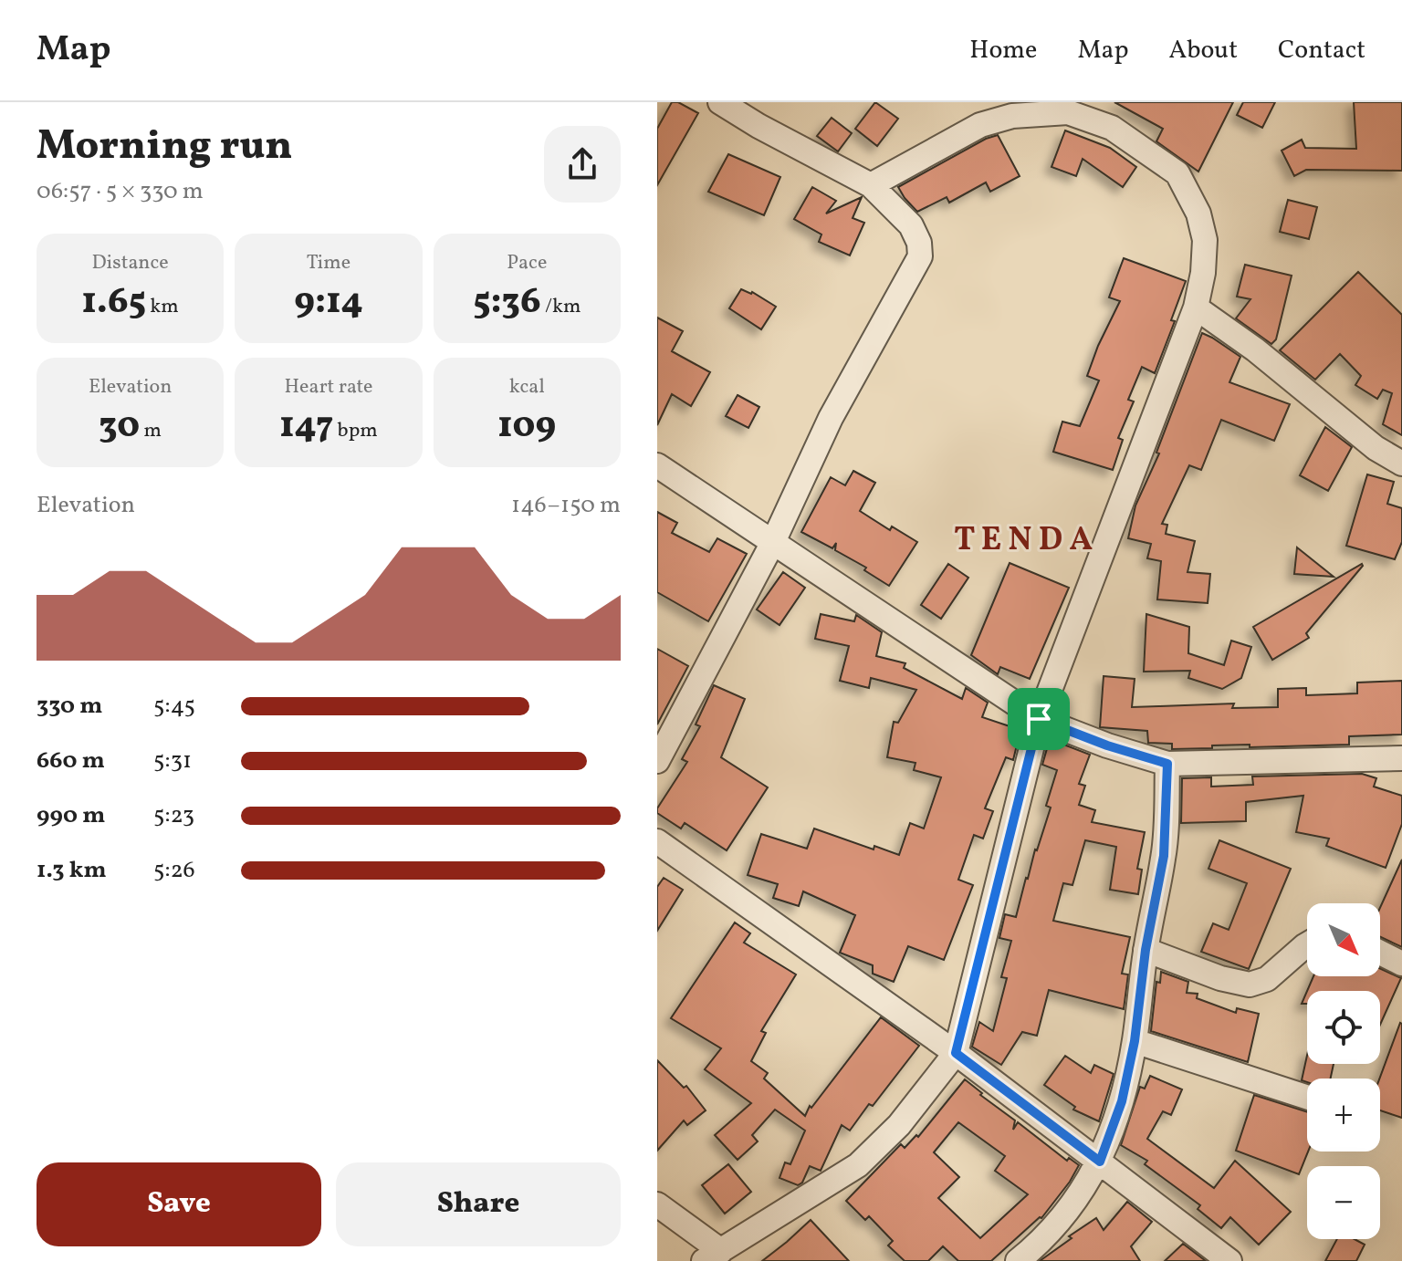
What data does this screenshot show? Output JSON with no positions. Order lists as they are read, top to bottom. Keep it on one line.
{"districts":["T E N D A"],"north":"bottom right","page":{"header":"Map","nav":["Home","Map","About","Contact"],"heading":["Morning run","06:57 · 5 × 330 m"],"stats":[["Distance","1.65 km"],["Time","9:14"],["Pace","5:36 /km"],["Elevation","30 m"],["Heart rate","147 bpm"],["kcal","109"]],"chart":["Elevation","146–150 m"],"list":[{"name":"330 m","note":"5:45"},{"name":"660 m","note":"5:31"},{"name":"990 m","note":"5:23"},{"name":"1.3 km","note":"5:26"}],"map_buttons":["+","−"],"buttons":["Save","Share"]}}
